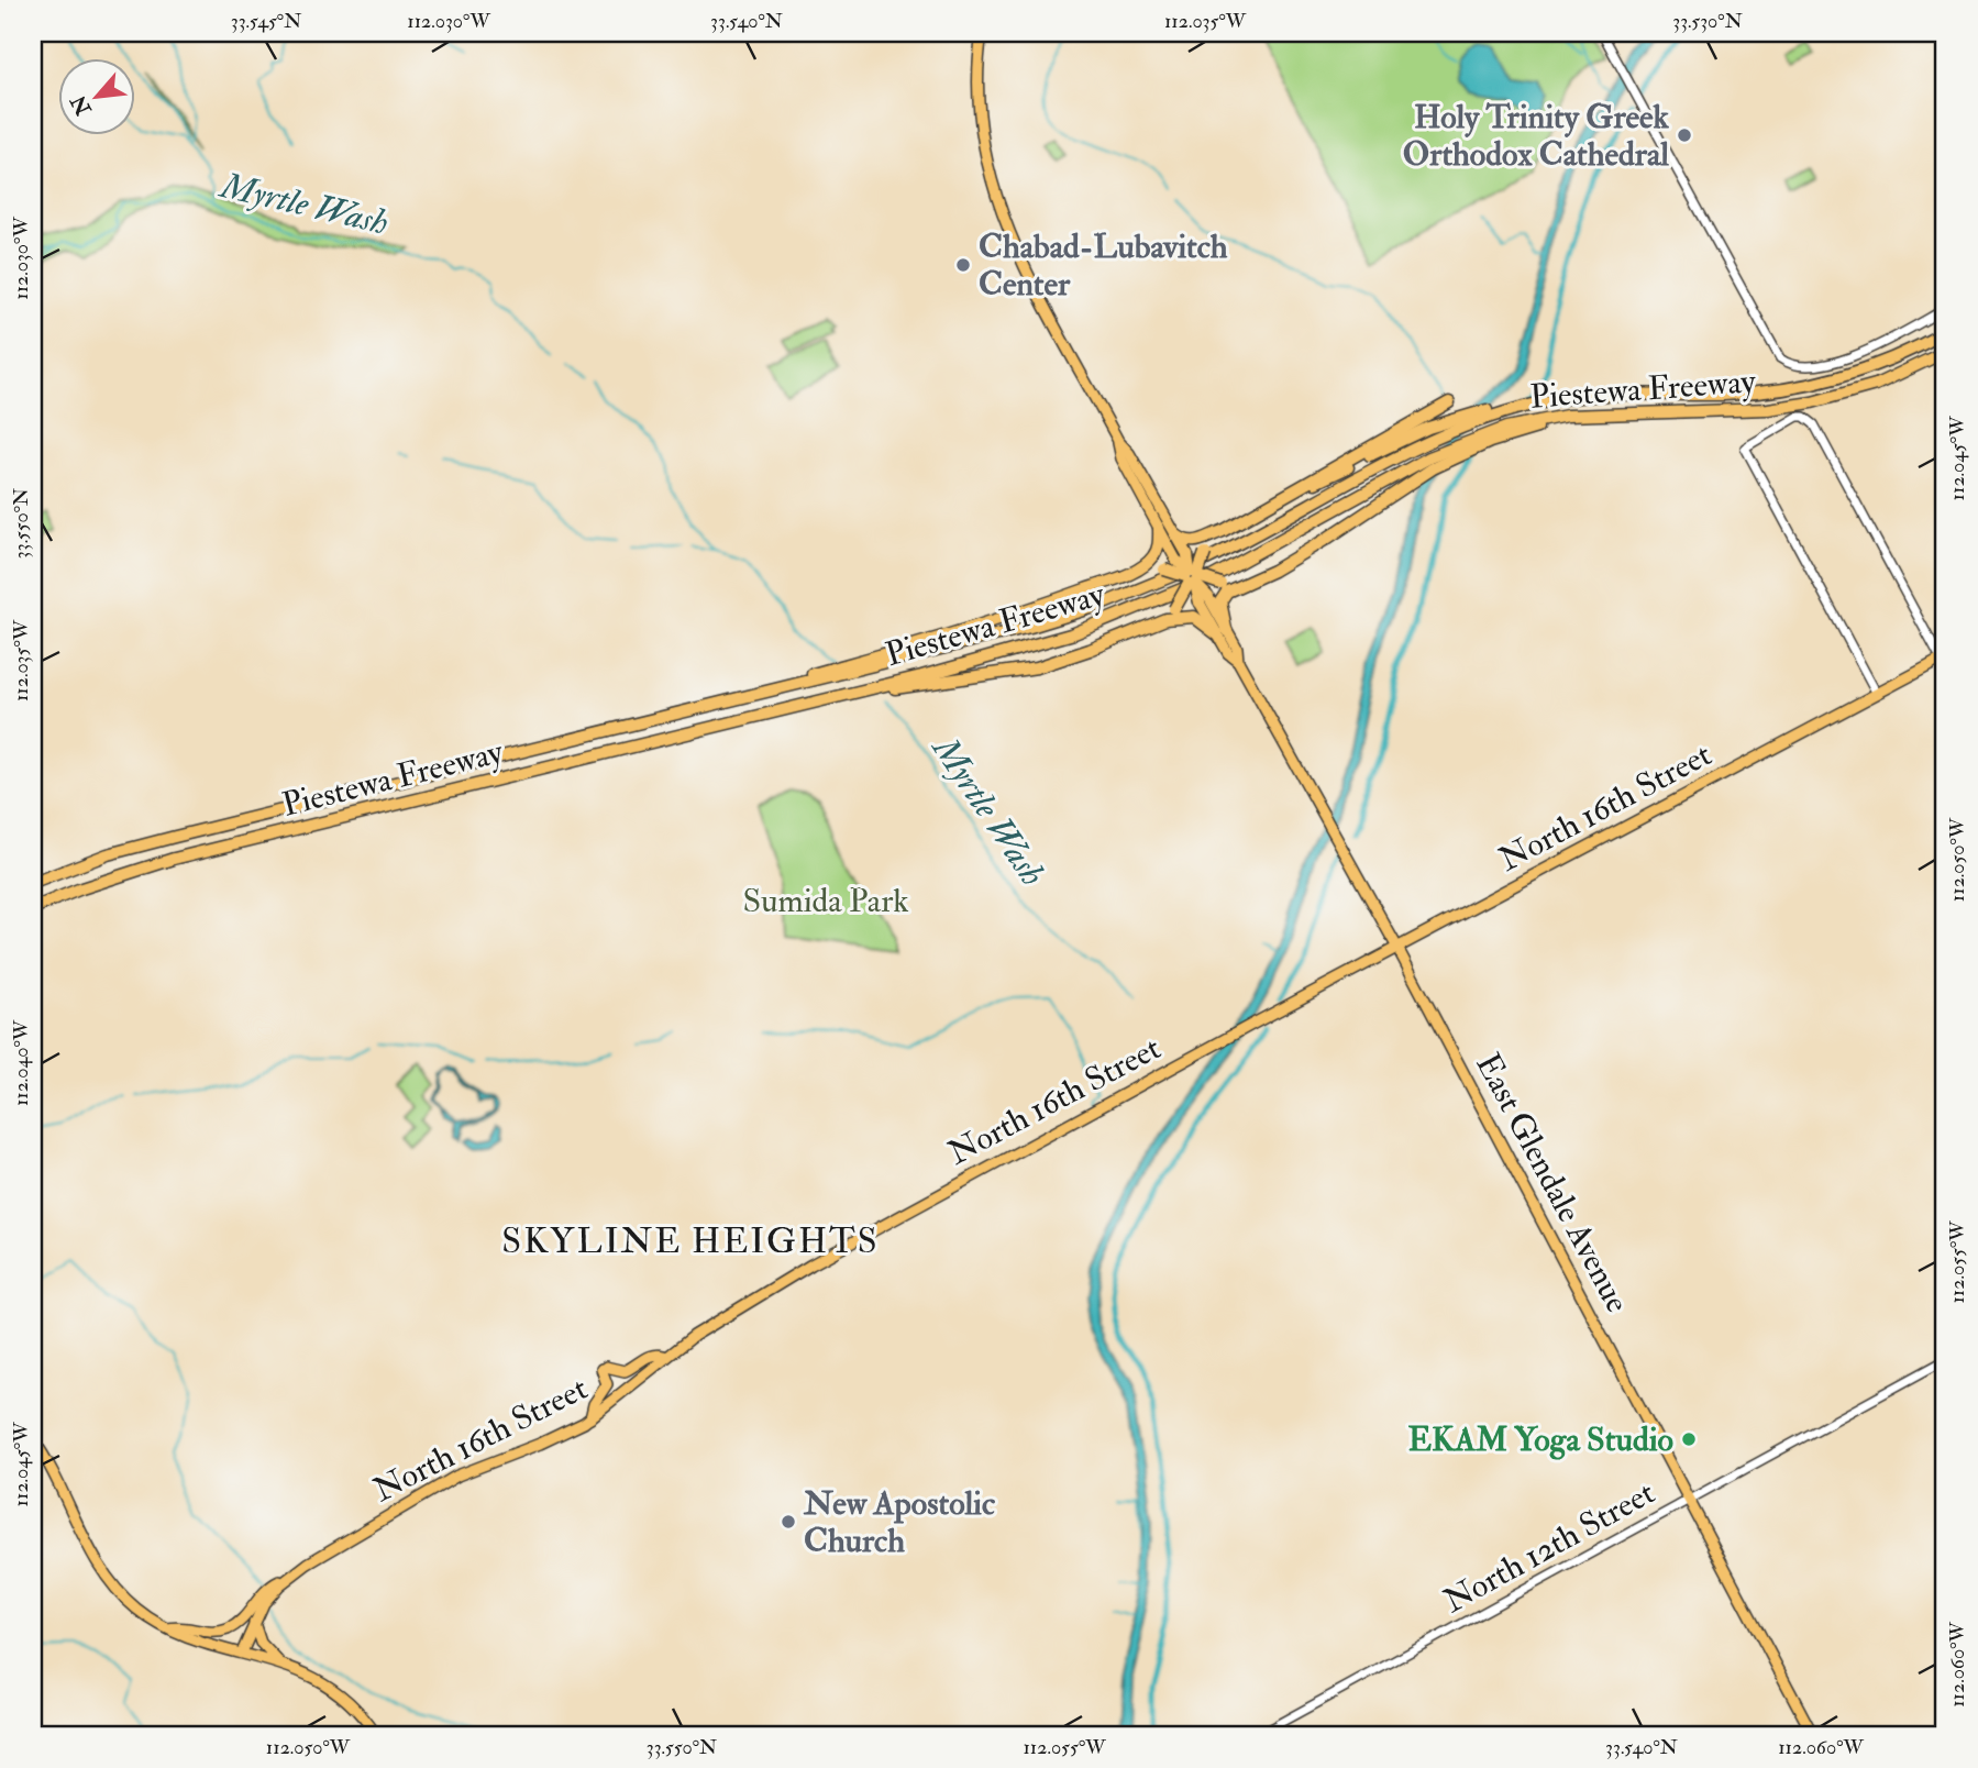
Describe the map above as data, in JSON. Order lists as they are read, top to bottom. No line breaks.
{"streets":{"highway":["Piestewa Freeway"],"main road":["North 16th Street","East Glendale Avenue"],"street":["North 12th Street"]},"crossings":[["North 16th Street","East Glendale Avenue"],["East Glendale Avenue","North 12th Street"]],"districts":["SKYLINE HEIGHTS"],"water":["Myrtle Wash"],"parks":["Sumida Park"],"places":["Holy Trinity Greek Orthodox Cathedral","Chabad-Lubavitch Center","EKAM Yoga Studio","New Apostolic Church"],"north":"bottom left","coordinates":["33.545°N","112.030°W","33.540°N","112.035°W","33.530°N","112.045°W","33.550°N","112.050°W","112.040°W","112.055°W","112.060°W"]}
